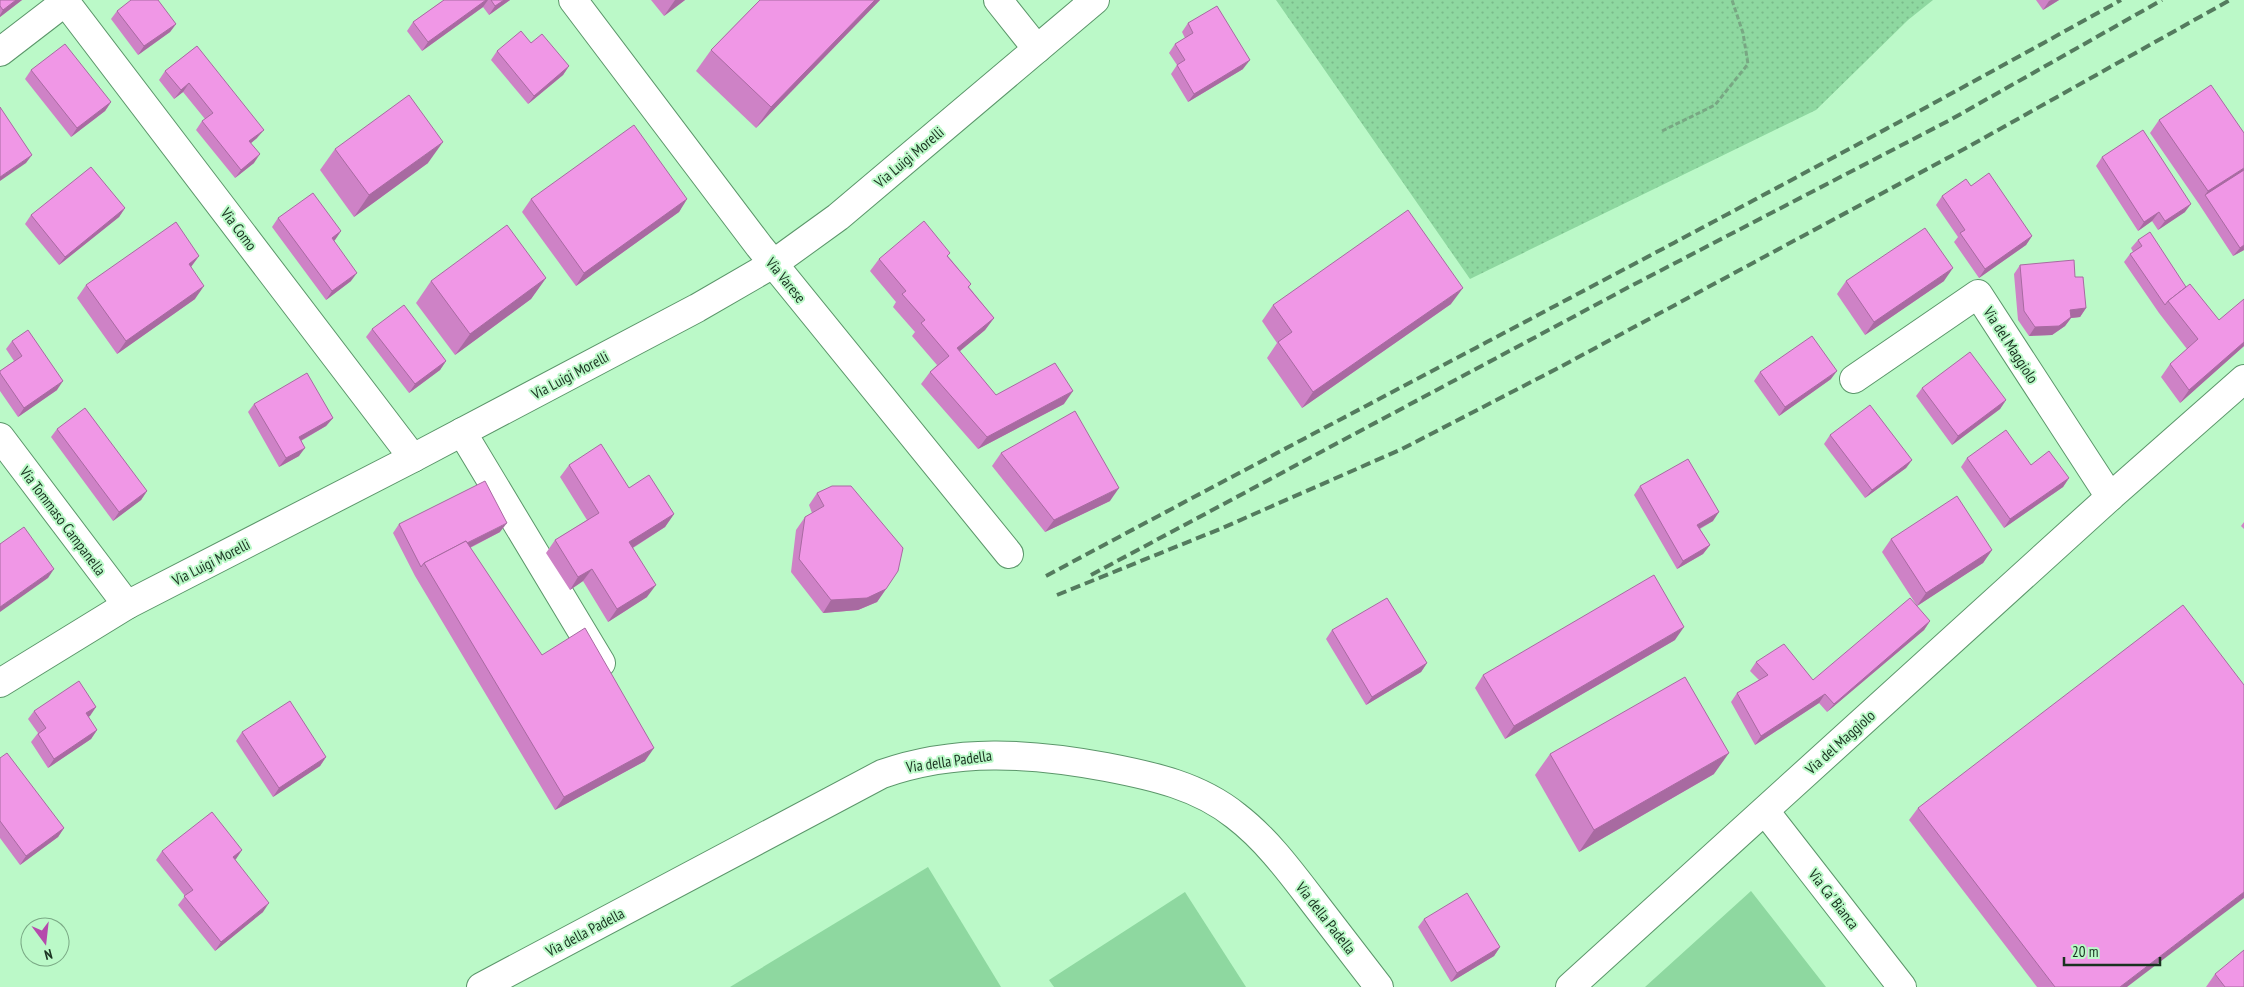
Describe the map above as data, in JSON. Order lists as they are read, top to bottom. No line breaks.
{"streets":{"street":["Via Luigi Morelli","Via Como","Via Varese","Via del Maggiolo","Via Tommaso Campanella","Via della Padella","Via Ca' Bianca"]},"crossings":[["Via Luigi Morelli","Via Como"],["Via Luigi Morelli","Via Varese"],["Via Luigi Morelli","Via Tommaso Campanella"],["Via del Maggiolo","Via Ca' Bianca"]],"scale_bar":"20 m","north":"bottom"}
